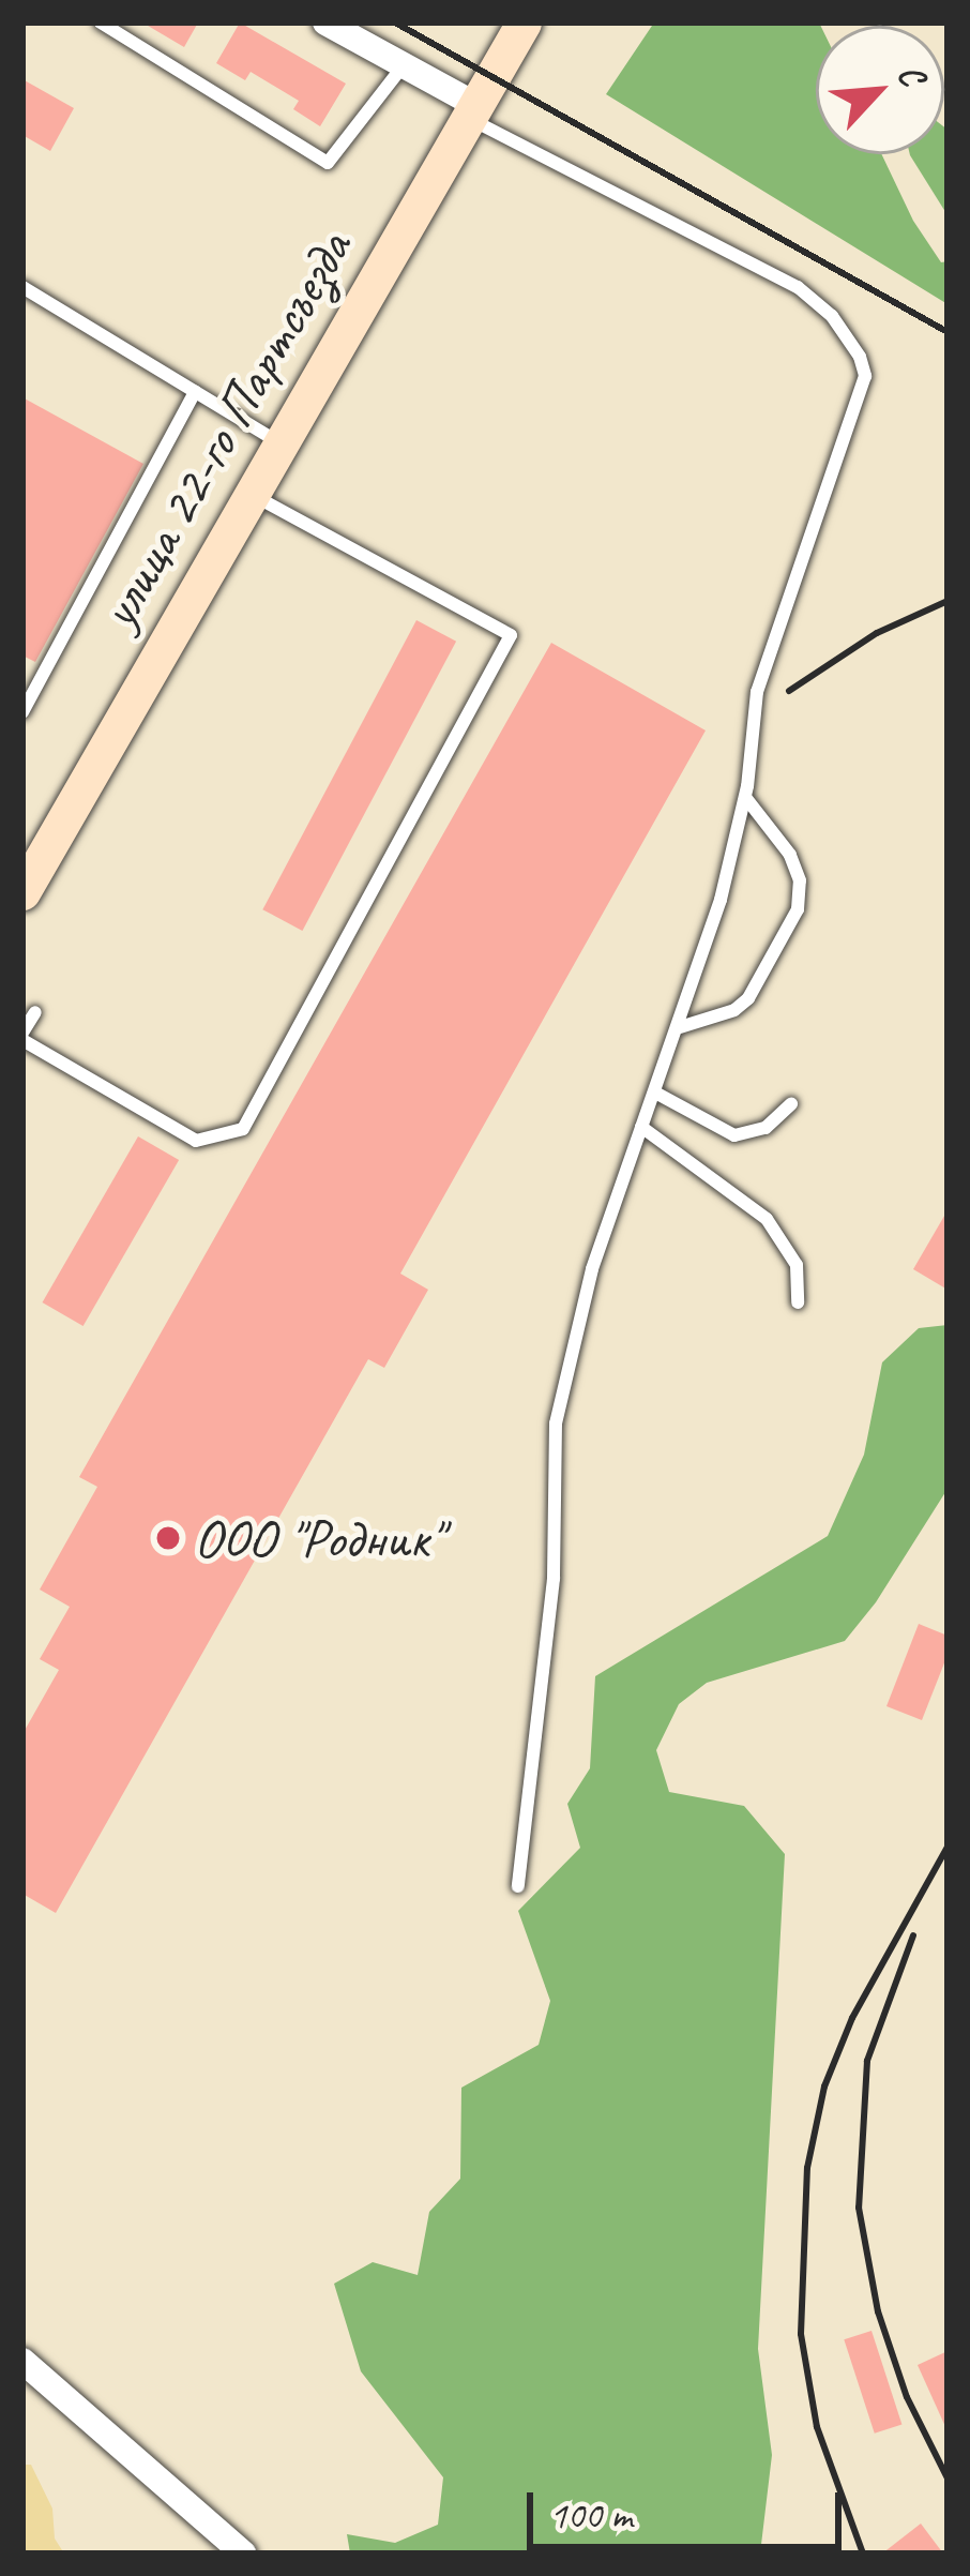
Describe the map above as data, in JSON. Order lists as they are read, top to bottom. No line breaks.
{"streets":{"street":["улица 22-го Партсъезда"]},"places":["ООО \"Родник\""],"scale_bar":"100 m","north":"top right"}
